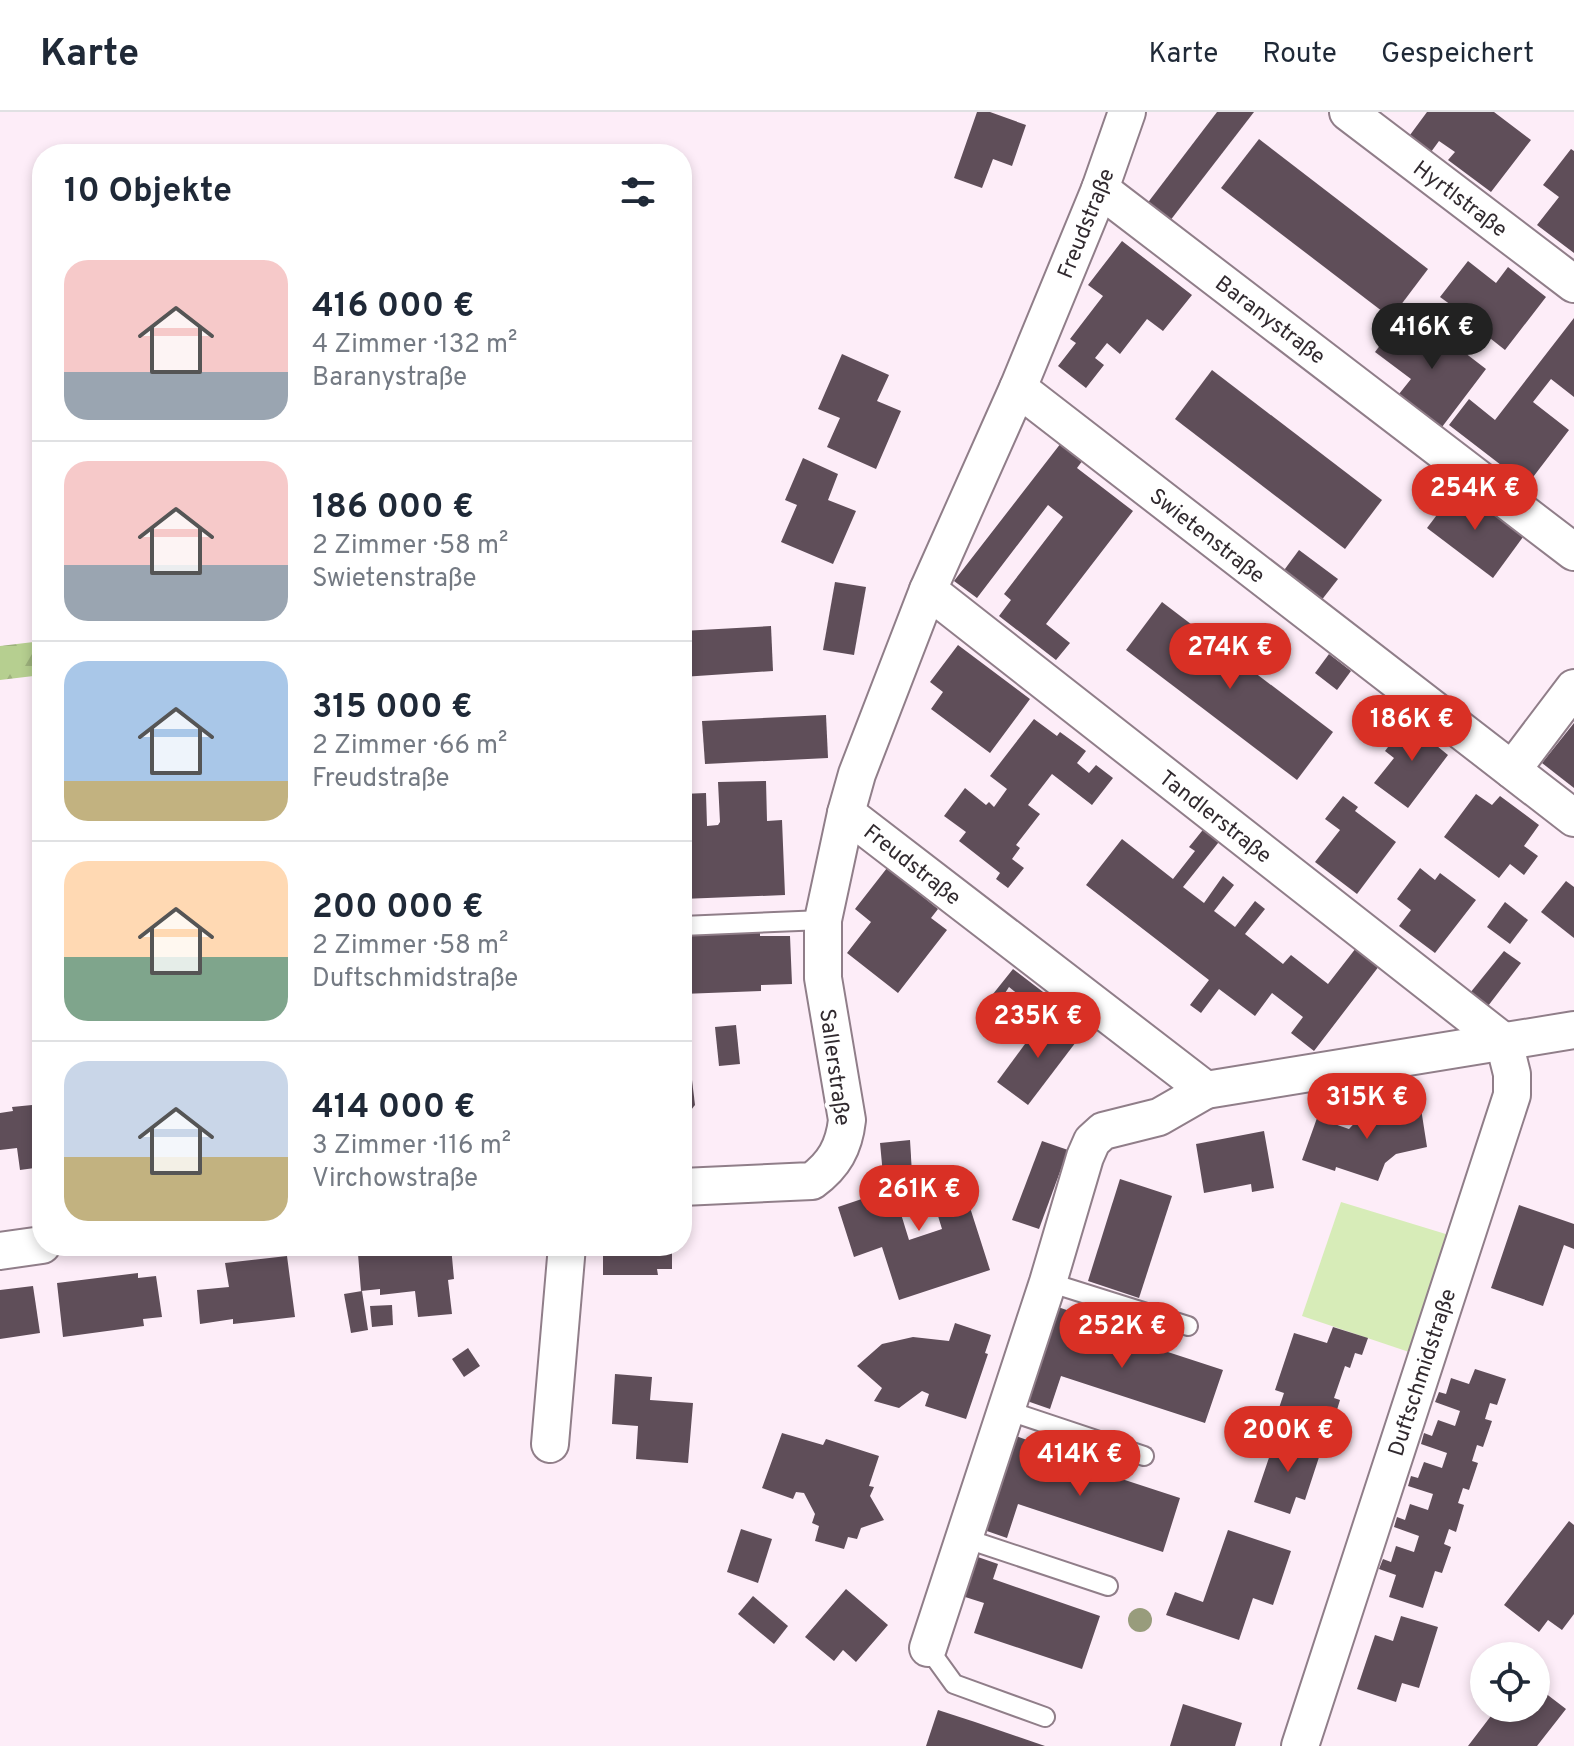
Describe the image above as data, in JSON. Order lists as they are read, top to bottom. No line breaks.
{"streets":{"street":["Hyrtlstraße","Freudstraße","Baranystraße","Swietenstraße","Tandlerstraße","Sallerstraße","Duftschmidstraße"]},"crossings":[["Freudstraße","Baranystraße"],["Freudstraße","Swietenstraße"],["Freudstraße","Tandlerstraße"],["Freudstraße","Sallerstraße"],["Tandlerstraße","Duftschmidstraße"]],"page":{"header":"Karte","nav":["Karte","Route","Gespeichert"],"heading":"10 Objekte","list":[{"name":"416 000 €","note":"4 Zimmer · 132 m² · Baranystraße"},{"name":"186 000 €","note":"2 Zimmer · 58 m² · Swietenstraße"},{"name":"315 000 €","note":"2 Zimmer · 66 m² · Freudstraße"},{"name":"200 000 €","note":"2 Zimmer · 58 m² · Duftschmidstraße"},{"name":"414 000 €","note":"3 Zimmer · 116 m² · Virchowstraße"}],"price":["416K €","254K €","274K €","186K €","235K €","315K €","261K €","252K €","200K €","414K €"]}}
